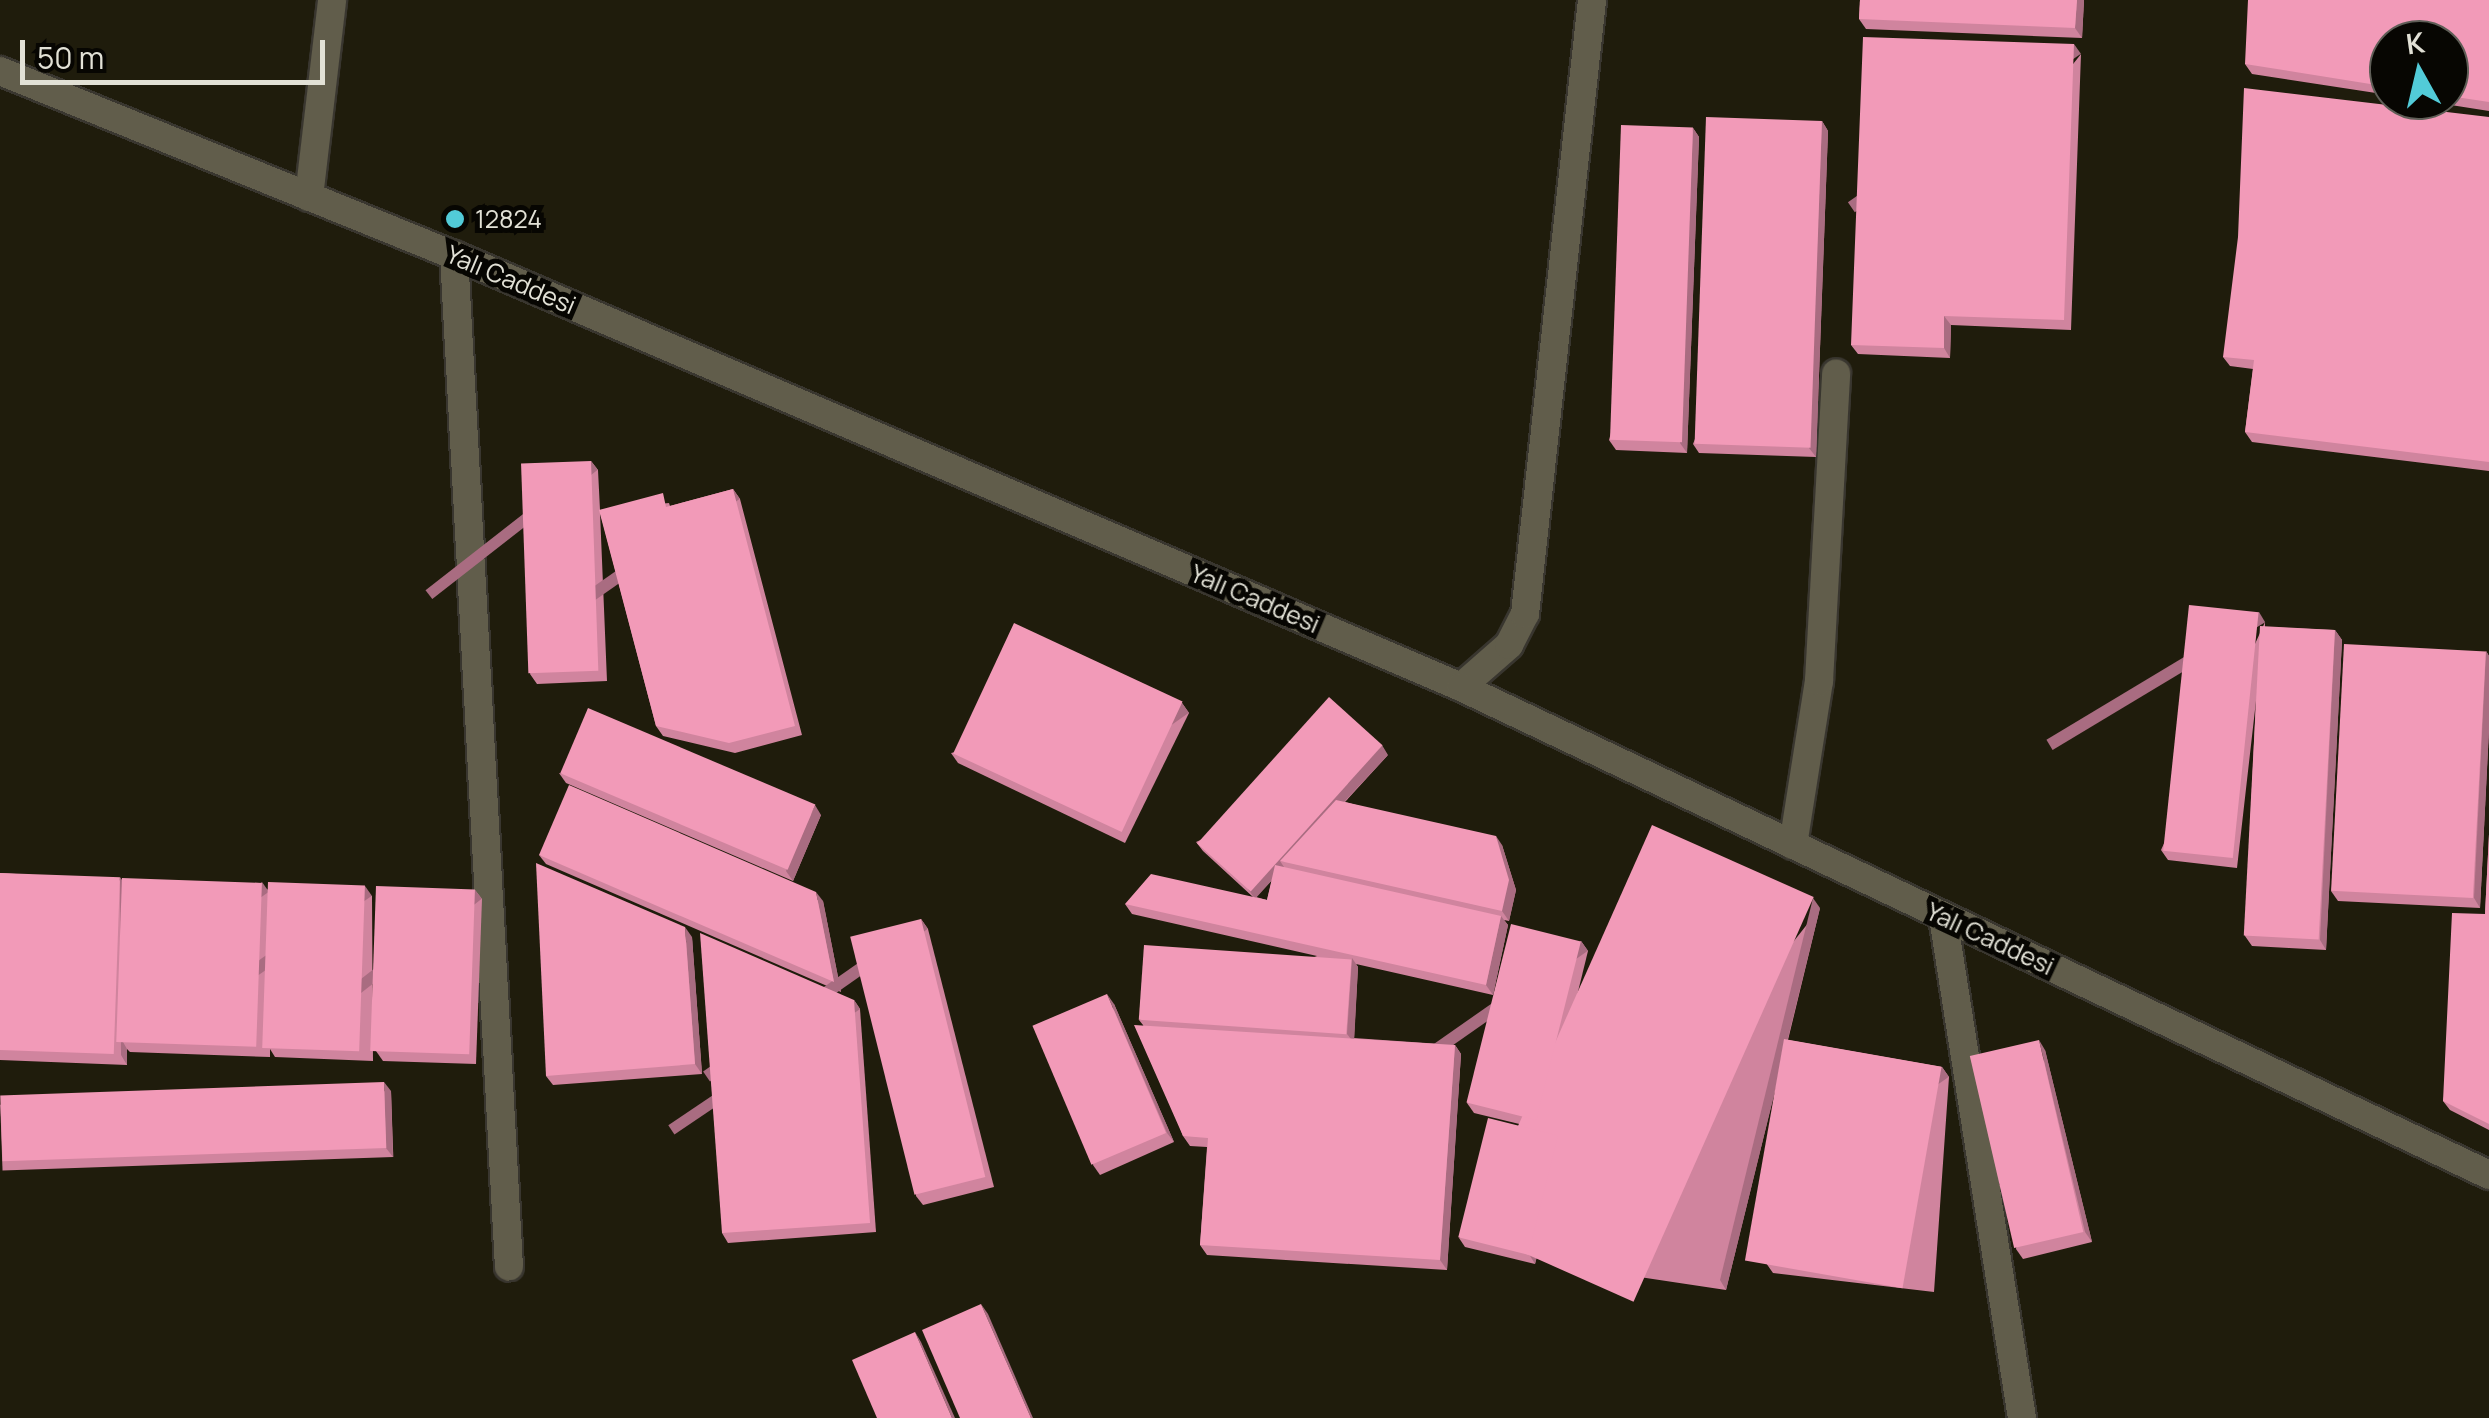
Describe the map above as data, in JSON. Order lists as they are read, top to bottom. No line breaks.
{"streets":{"street":["Yalı Caddesi"]},"places":["12824"],"scale_bar":"50 m","north":"top"}
